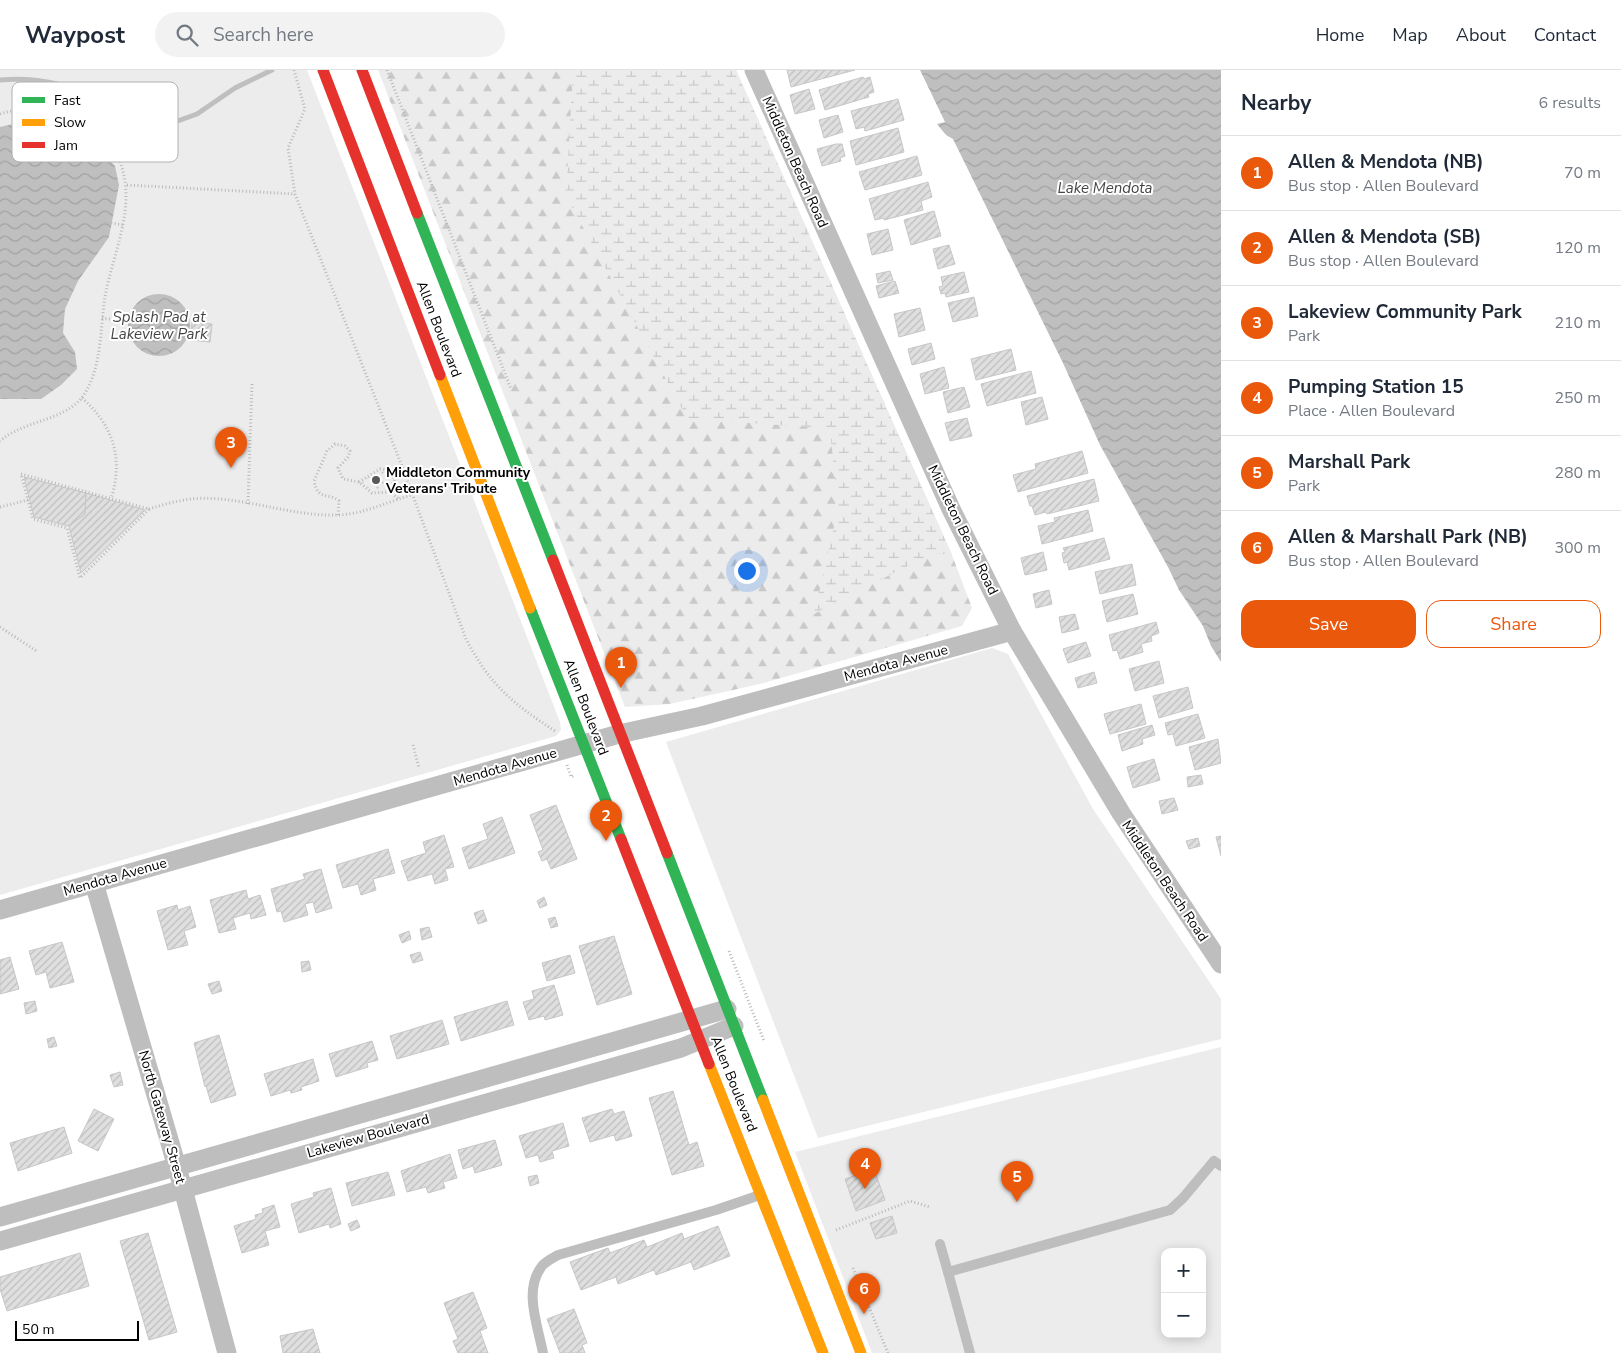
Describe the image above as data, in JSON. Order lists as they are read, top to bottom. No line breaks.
{"streets":{"main road":["Allen Boulevard"],"street":["Middleton Beach Road","Mendota Avenue","North Gateway Street","Lakeview Boulevard"]},"crossings":[["Middleton Beach Road","Mendota Avenue"],["Allen Boulevard","Mendota Avenue"],["Allen Boulevard","Lakeview Boulevard"],["Mendota Avenue","North Gateway Street"],["North Gateway Street","Lakeview Boulevard"]],"water":["Lake Mendota","Splash Pad at Lakeview Park"],"places":["Middleton Community Veterans' Tribute"],"legend":["Fast","Slow","Jam"],"scale_bar":"50 m","page":{"header":"Waypost","search":"Search here","nav":["Home","Map","About","Contact"],"heading":["Nearby","6 results"],"list":[{"mark":"1","name":"Allen & Mendota (NB)","note":"Bus stop · Allen Boulevard","value":"70 m"},{"mark":"2","name":"Allen & Mendota (SB)","note":"Bus stop · Allen Boulevard","value":"120 m"},{"mark":"3","name":"Lakeview Community Park","note":"Park","value":"210 m"},{"mark":"4","name":"Pumping Station 15","note":"Place · Allen Boulevard","value":"250 m"},{"mark":"5","name":"Marshall Park","note":"Park","value":"280 m"},{"mark":"6","name":"Allen & Marshall Park (NB)","note":"Bus stop · Allen Boulevard","value":"300 m"}],"pins":["3","1","2","4","5","6"],"buttons":["Save","Share"],"map_buttons":["+","−"],"scale":"50 m"}}
